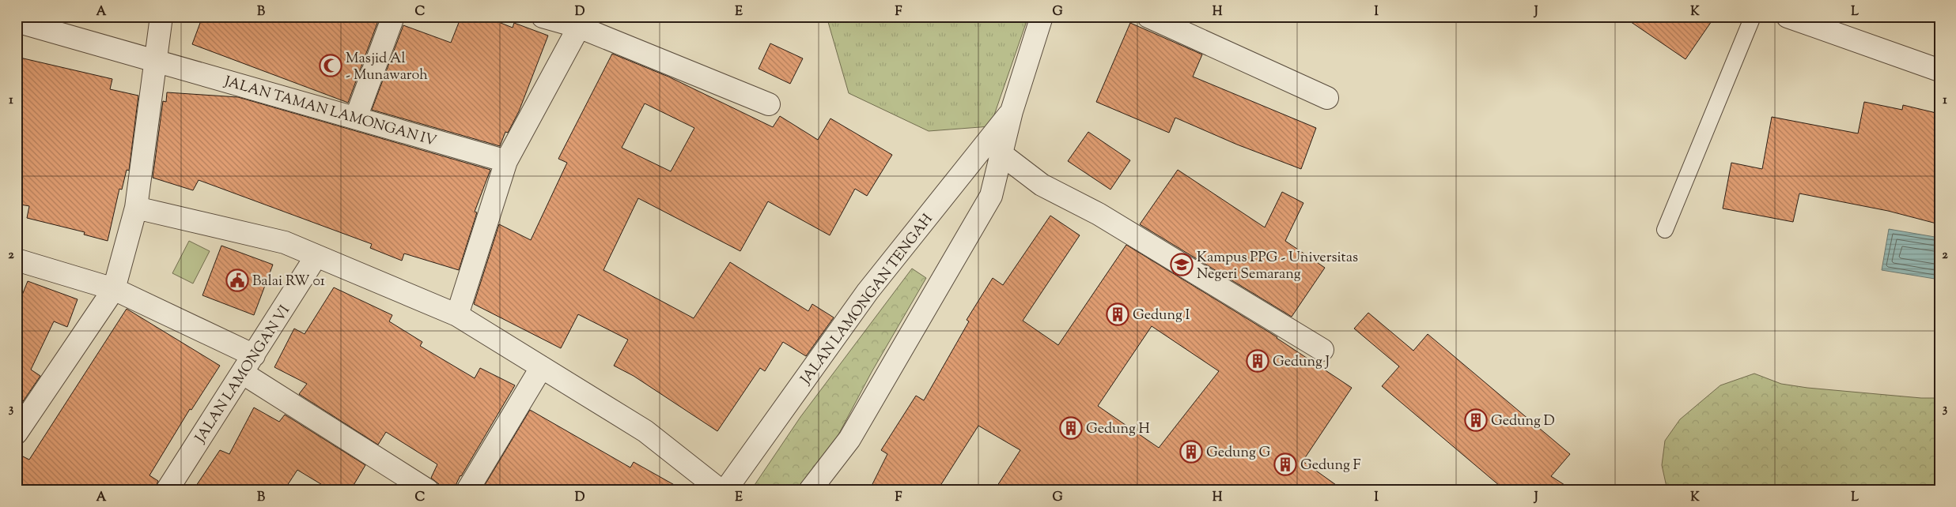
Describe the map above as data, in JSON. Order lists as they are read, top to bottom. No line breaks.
{"streets":{"street":["JALAN TAMAN LAMONGAN IV","JALAN LAMONGAN TENGAH","JALAN LAMONGAN VI"]},"places":{"mosque":["Masjid Al - Munawaroh"],"school or university":["Kampus PPG - Universitas Negeri Semarang"],"public building":["Balai RW 01"],"building":["Gedung I","Gedung J","Gedung D","Gedung H","Gedung G","Gedung F"]},"grid":{"columns":["A","B","C","D","E","F","G","H","I","J","K","L"],"rows":["1","2","3"]}}
